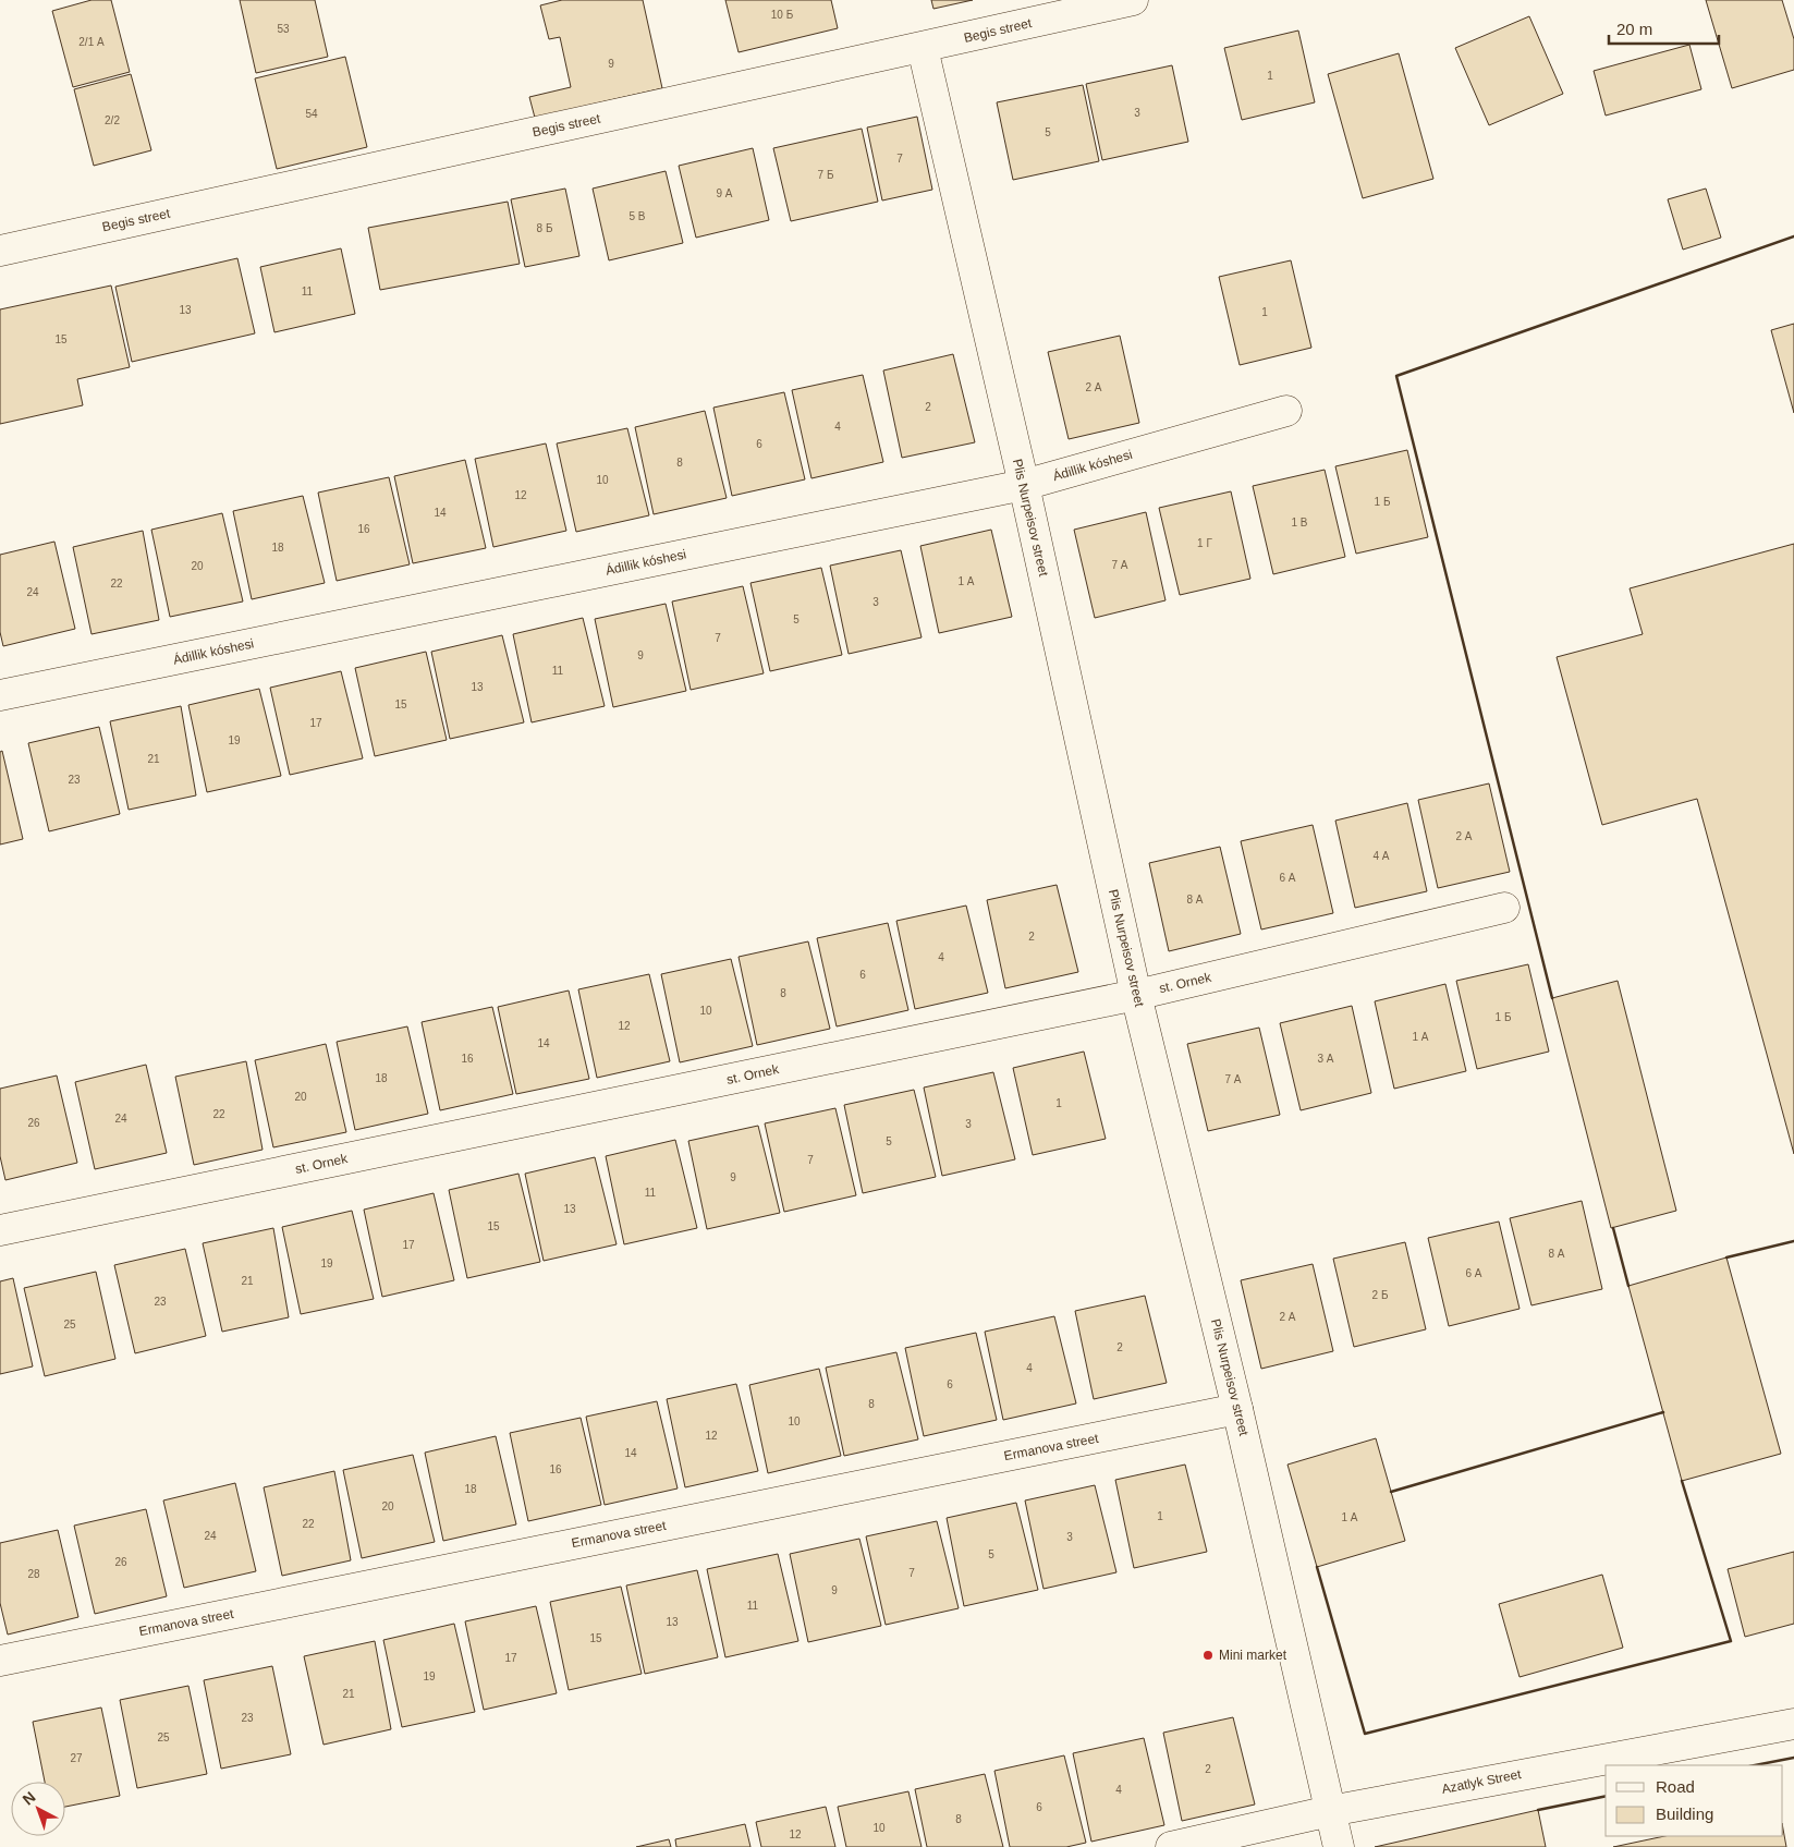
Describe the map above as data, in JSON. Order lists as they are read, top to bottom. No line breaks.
{"streets":{"street":["Begis street","Ádillik kóshesi","Plis Nurpeisov street","st. Ornek","Ermanova street","Azatlyk Street"]},"crossings":[["Begis street","Plis Nurpeisov street"],["Ádillik kóshesi","Plis Nurpeisov street"],["Plis Nurpeisov street","st. Ornek"],["Plis Nurpeisov street","Ermanova street"],["Plis Nurpeisov street","Azatlyk Street"]],"places":["Mini market"],"house_numbers":["10 Б","53","2/1 А","9","1","3","54","2/2","5","7","7 Б","9 А","5 В","8 Б","11","13","1","15","2 А","2","4","6","8","10","12","1 Б","14","1 В","16","1 Г","18","7 А","20","1 А","22","24","3","5","7","9","11","13","15","17","19","21","23","2 А","4 А","6 А","8 А","2","4","6","8","10","1 Б","12","1 А","14","16","3 А","18","7 А","20","1","22","24","26","3","5","7","9","11","13","15","17","8 А","19","6 А","21","2 Б","23","2 А","25","2","4","6","8","10","12","14","16","18","20","1","1 А","22","24","3","5","26","7","28","9","11","13","15","17","19","21","23","25","27","2","4","6","8","10","12"],"legend":["Road","Building"],"scale_bar":"20 m","north":"top left"}
